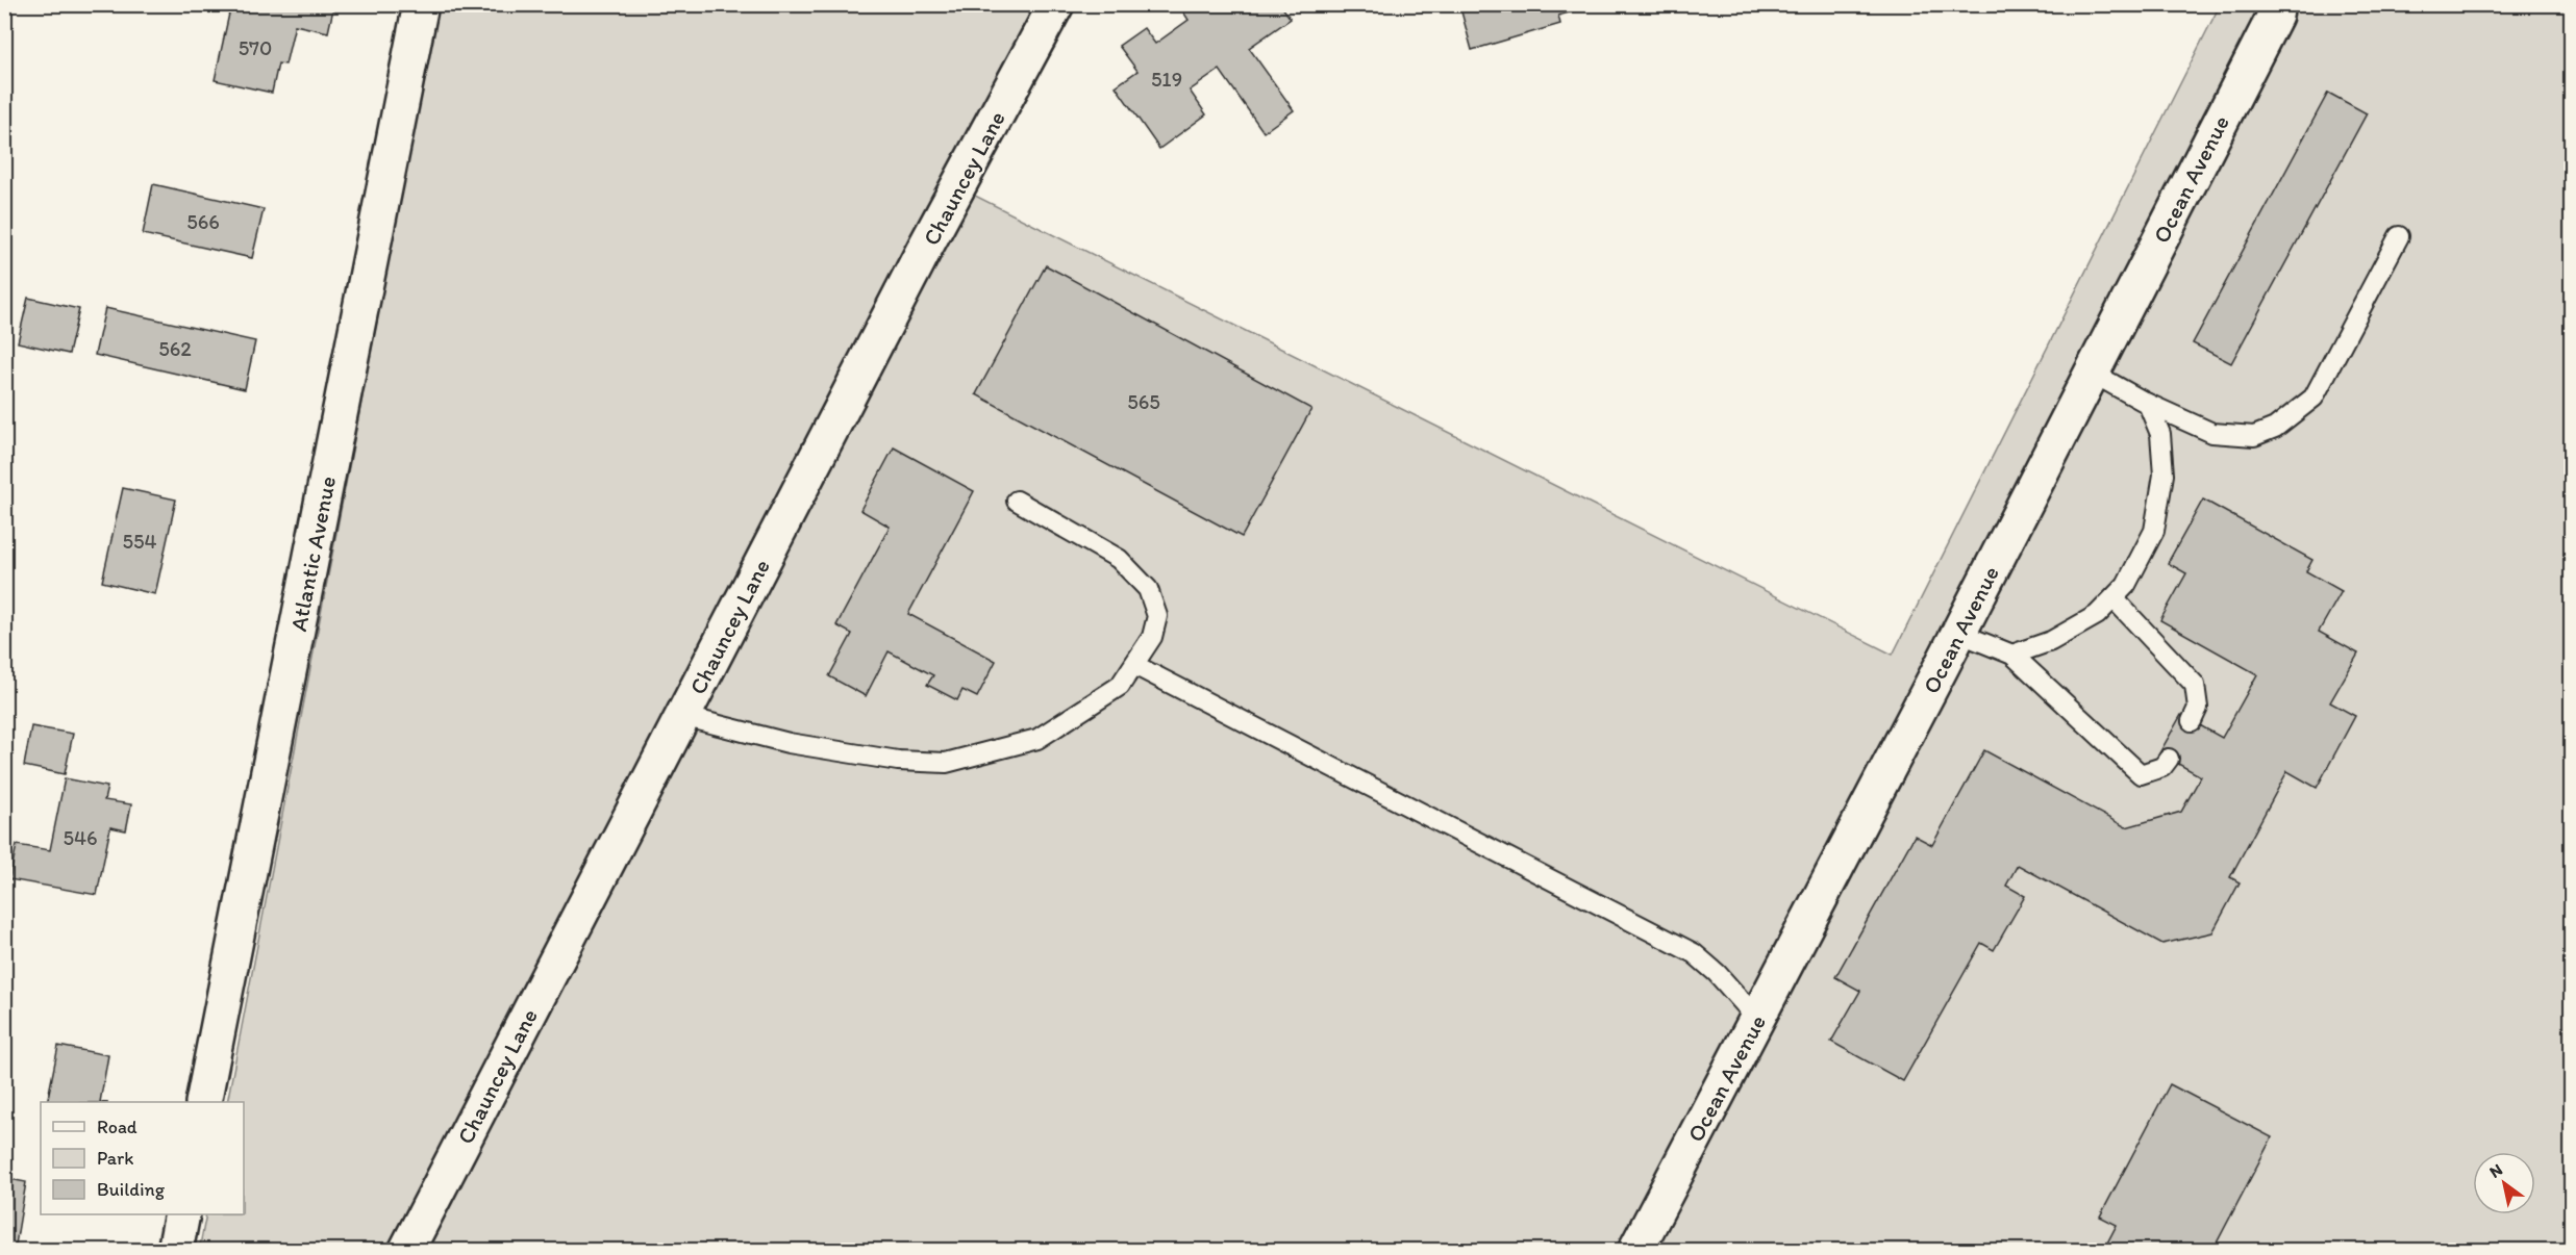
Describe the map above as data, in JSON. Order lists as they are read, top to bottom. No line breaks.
{"streets":{"street":["Chauncey Lane","Ocean Avenue","Atlantic Avenue"]},"house_numbers":["570","519","566","562","565","554","546"],"legend":["Road","Park","Building"],"north":"top left"}
